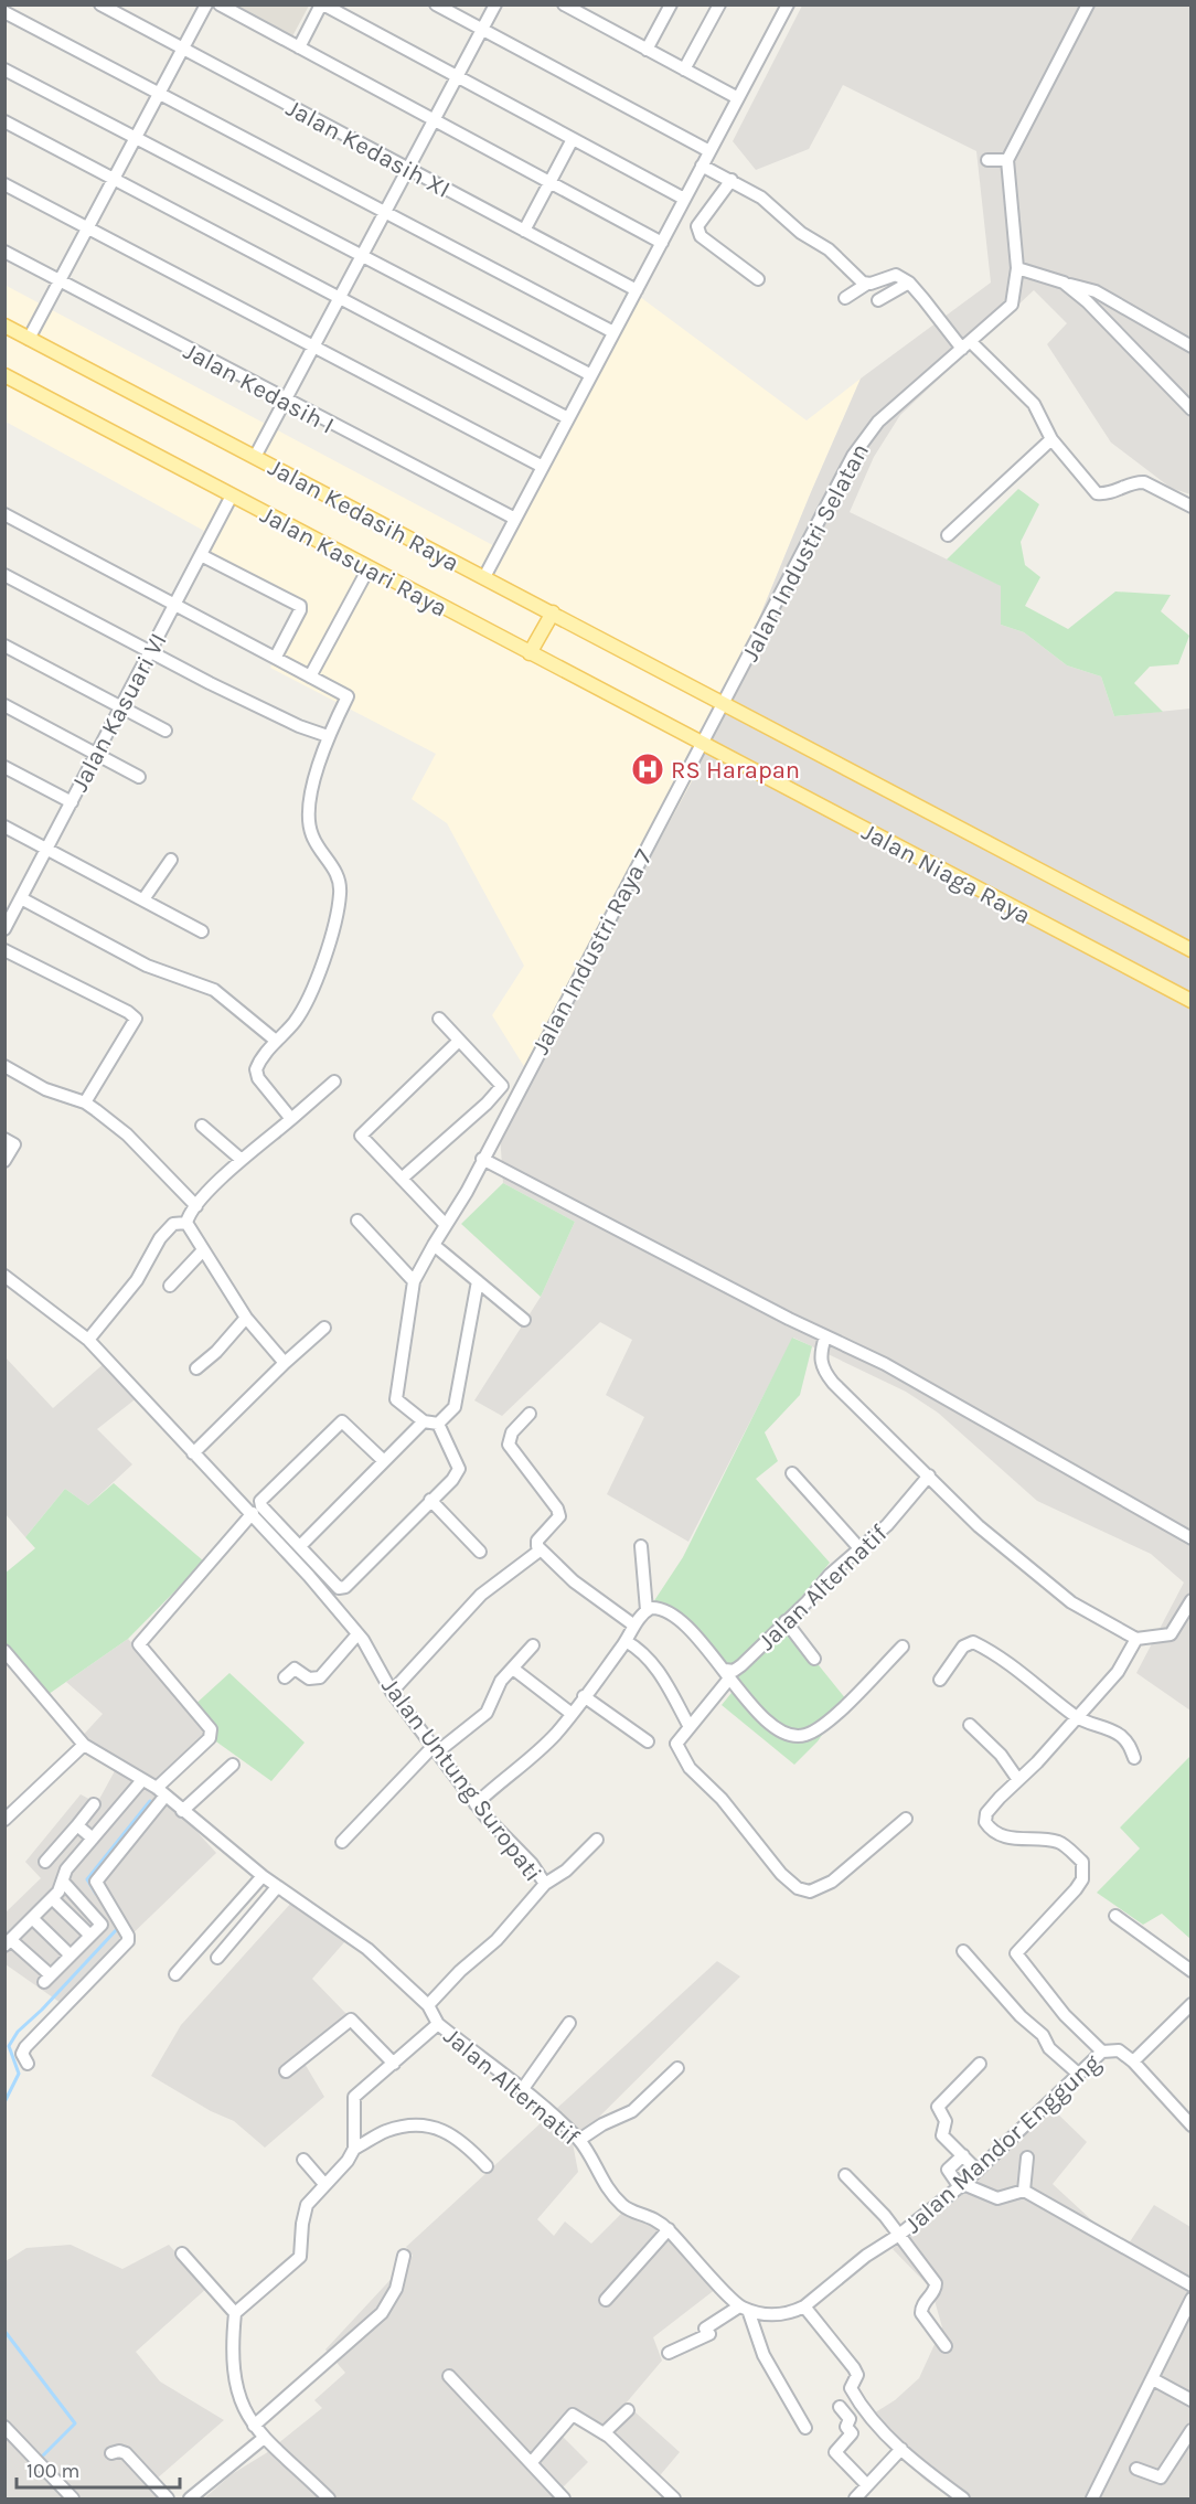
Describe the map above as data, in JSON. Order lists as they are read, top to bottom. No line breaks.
{"streets":{"main road":["Jalan Kedasih Raya","Jalan Kasuari Raya","Jalan Niaga Raya"],"street":["Jalan Kedasih XI","Jalan Kedasih I","Jalan Industri Selatan","Jalan Kasuari VI","Jalan Industri Raya 7","Jalan Alternatif","Jalan Untung Suropati","Jalan Mandor Enggung"]},"crossings":[["Jalan Kedasih Raya","Jalan Industri Selatan"],["Jalan Kedasih Raya","Jalan Niaga Raya"],["Jalan Industri Selatan","Jalan Kasuari Raya"],["Jalan Industri Selatan","Jalan Niaga Raya"],["Jalan Industri Selatan","Jalan Industri Raya 7"],["Jalan Kasuari Raya","Jalan Kasuari VI"],["Jalan Kasuari Raya","Jalan Niaga Raya"],["Jalan Kasuari Raya","Jalan Industri Raya 7"],["Jalan Niaga Raya","Jalan Industri Raya 7"]],"places":{"hospital":["RS Harapan"]},"scale_bar":"100 m"}
